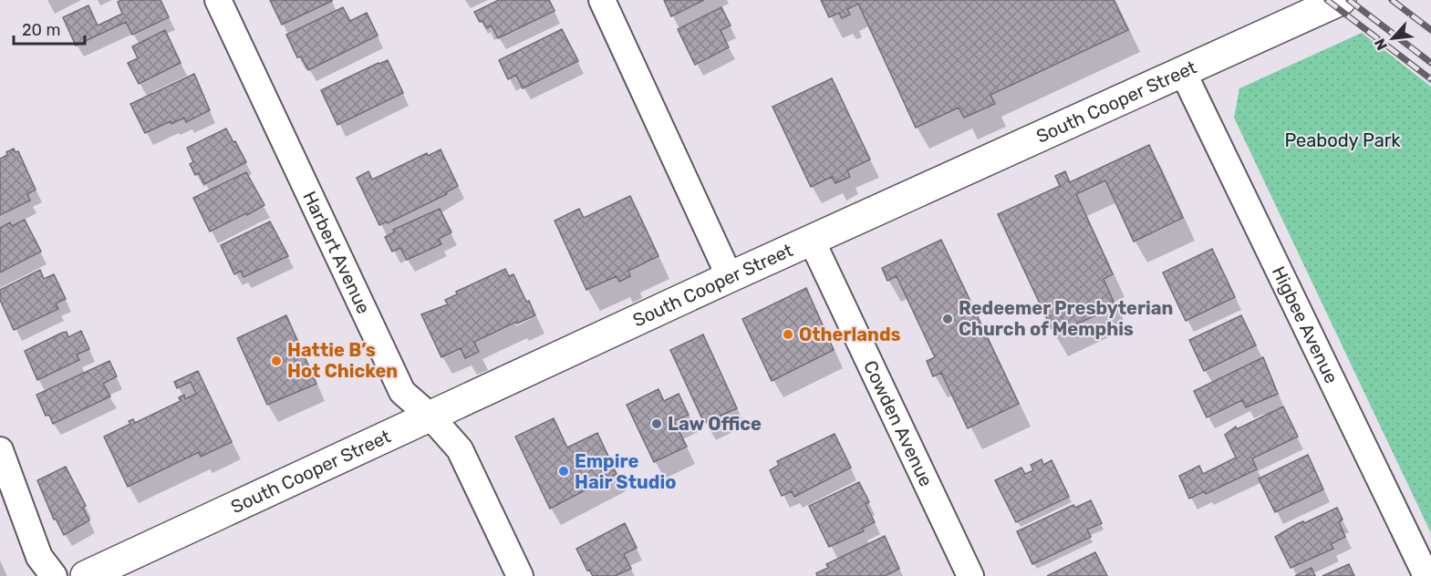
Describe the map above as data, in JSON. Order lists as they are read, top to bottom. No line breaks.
{"streets":{"main road":["South Cooper Street"],"street":["Harbert Avenue","Higbee Avenue","Cowden Avenue"]},"crossings":[["South Cooper Street","Harbert Avenue"],["South Cooper Street","Higbee Avenue"],["South Cooper Street","Cowden Avenue"]],"parks":["Peabody Park"],"places":["Redeemer Presbyterian Church of Memphis","Otherlands","Hattie B’s Hot Chicken","Law Office","Empire Hair Studio"],"scale_bar":"20 m","north":"bottom left"}
